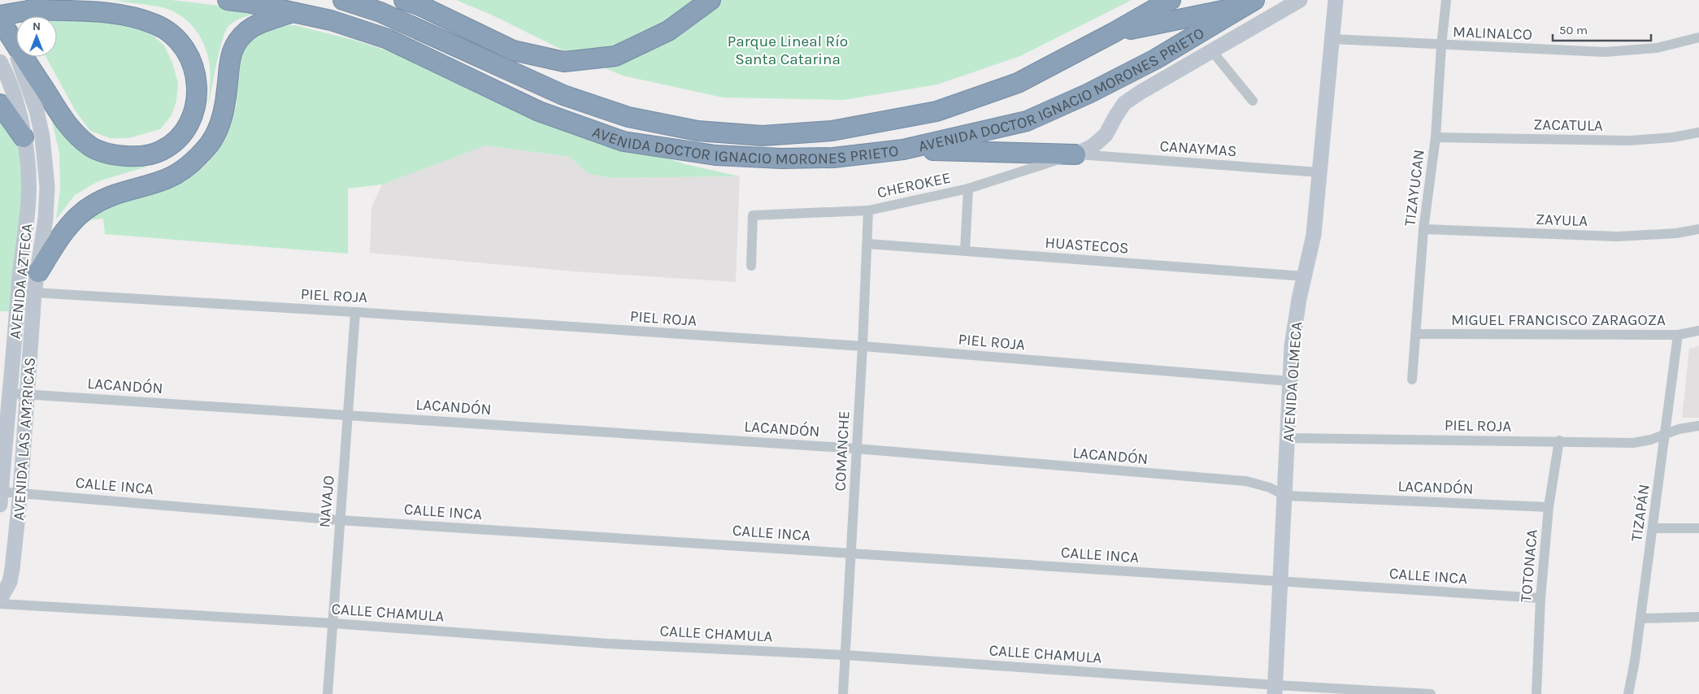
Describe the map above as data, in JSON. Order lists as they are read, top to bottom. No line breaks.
{"streets":{"highway":["AVENIDA DOCTOR IGNACIO MORONES PRIETO"],"main road":["AVENIDA AZTECA","AVENIDA OLMECA","AVENIDA LAS AM?RICAS"],"street":["MALINALCO","ZACATULA","CANAYMAS","CHEROKEE","TIZAYUCAN","ZAYULA","HUASTECOS","PIEL ROJA","MIGUEL FRANCISCO ZARAGOZA","LACANDÓN","COMANCHE","CALLE INCA","NAVAJO","TIZAPÁN","TOTONACA","CALLE CHAMULA"]},"crossings":[["MALINALCO","TIZAYUCAN"],["MALINALCO","AVENIDA OLMECA"],["AVENIDA DOCTOR IGNACIO MORONES PRIETO","CANAYMAS"],["AVENIDA DOCTOR IGNACIO MORONES PRIETO","CHEROKEE"],["ZACATULA","TIZAYUCAN"],["CANAYMAS","CHEROKEE"],["CANAYMAS","AVENIDA OLMECA"],["CHEROKEE","COMANCHE"],["TIZAYUCAN","ZAYULA"],["TIZAYUCAN","MIGUEL FRANCISCO ZARAGOZA"],["HUASTECOS","AVENIDA OLMECA"],["HUASTECOS","COMANCHE"],["AVENIDA AZTECA","LACANDÓN"],["AVENIDA AZTECA","AVENIDA LAS AM?RICAS"],["AVENIDA AZTECA","CALLE INCA"],["PIEL ROJA","AVENIDA OLMECA"],["PIEL ROJA","AVENIDA LAS AM?RICAS"],["PIEL ROJA","COMANCHE"],["PIEL ROJA","NAVAJO"],["PIEL ROJA","TIZAPÁN"],["PIEL ROJA","TOTONACA"],["MIGUEL FRANCISCO ZARAGOZA","TIZAPÁN"],["AVENIDA OLMECA","LACANDÓN"],["AVENIDA OLMECA","CALLE INCA"],["AVENIDA OLMECA","CALLE CHAMULA"],["LACANDÓN","AVENIDA LAS AM?RICAS"],["LACANDÓN","COMANCHE"],["LACANDÓN","NAVAJO"],["LACANDÓN","TOTONACA"],["AVENIDA LAS AM?RICAS","CALLE INCA"],["COMANCHE","CALLE INCA"],["COMANCHE","CALLE CHAMULA"],["CALLE INCA","NAVAJO"],["CALLE INCA","TOTONACA"],["NAVAJO","CALLE CHAMULA"]],"parks":["Parque Lineal Río Santa Catarina"],"scale_bar":"50 m","north":"top"}
